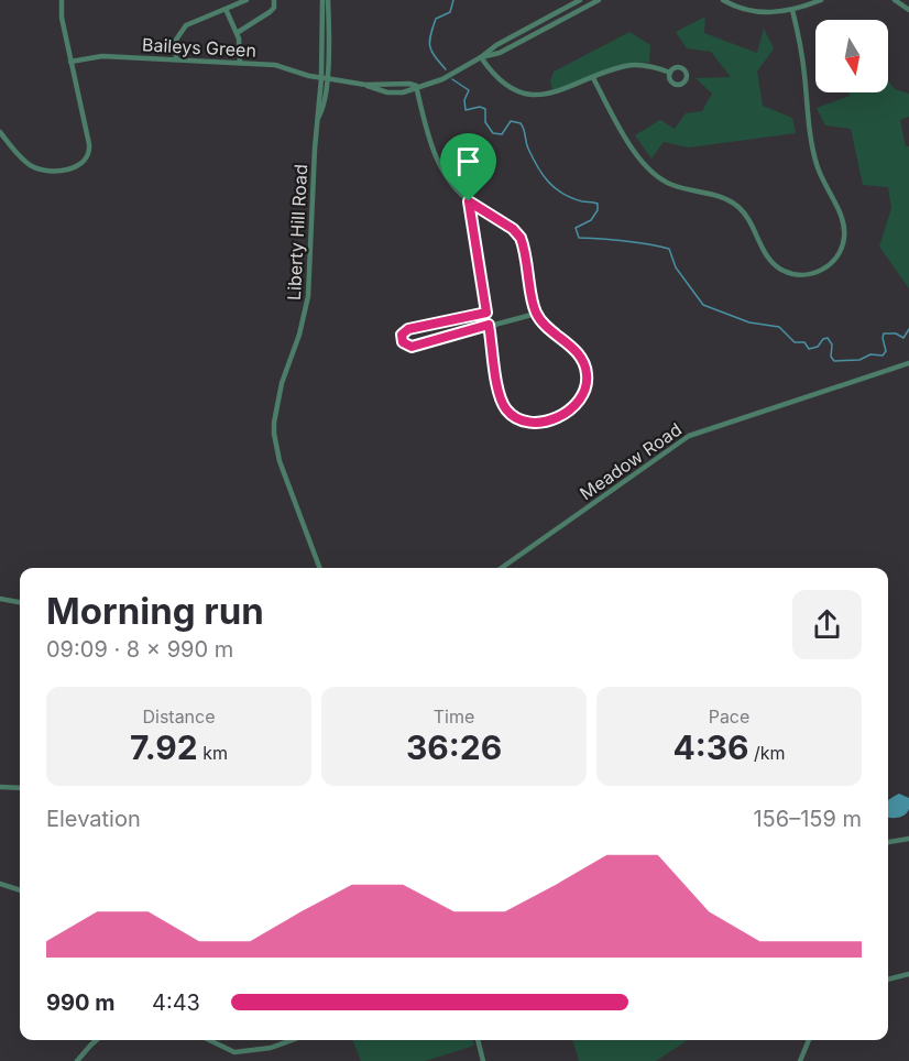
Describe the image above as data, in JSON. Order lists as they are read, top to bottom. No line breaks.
{"streets":{"street":["Baileys Green","Liberty Hill Road","Meadow Road"]},"crossings":[["Baileys Green","Liberty Hill Road"]],"north":"bottom","page":{"heading":["Morning run","09:09 · 8 × 990 m"],"stats":[["Distance","7.92 km"],["Time","36:26"],["Pace","4:36 /km"]],"chart":["Elevation","156–159 m"],"list":[{"name":"990 m","note":"4:43"}]}}
